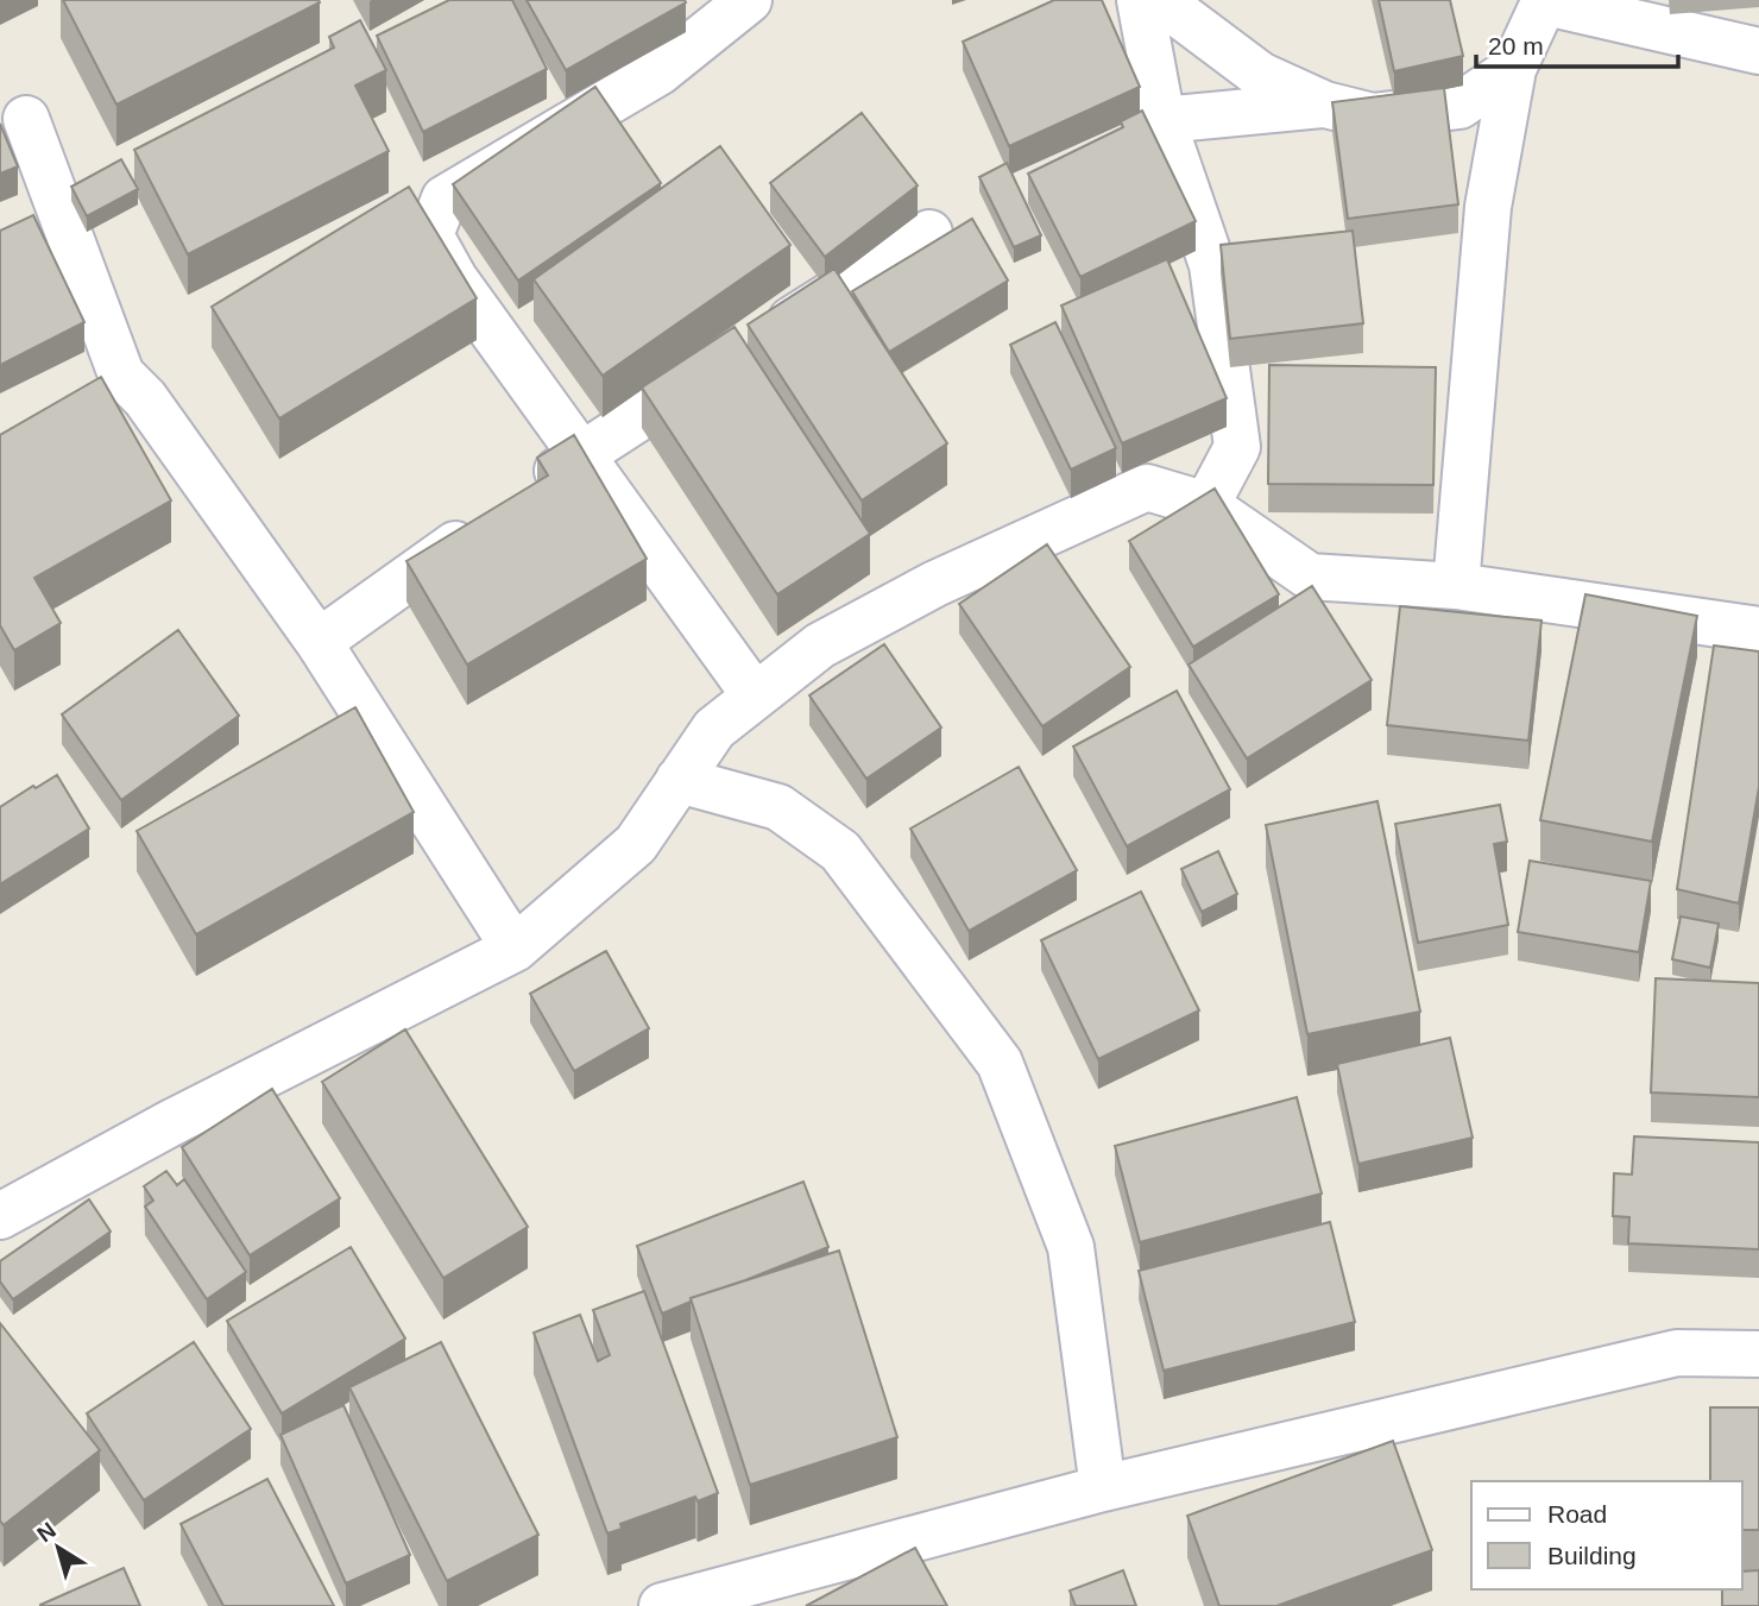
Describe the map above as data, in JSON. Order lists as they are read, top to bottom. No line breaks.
{"legend":["Road","Building"],"scale_bar":"20 m","north":"top left"}
